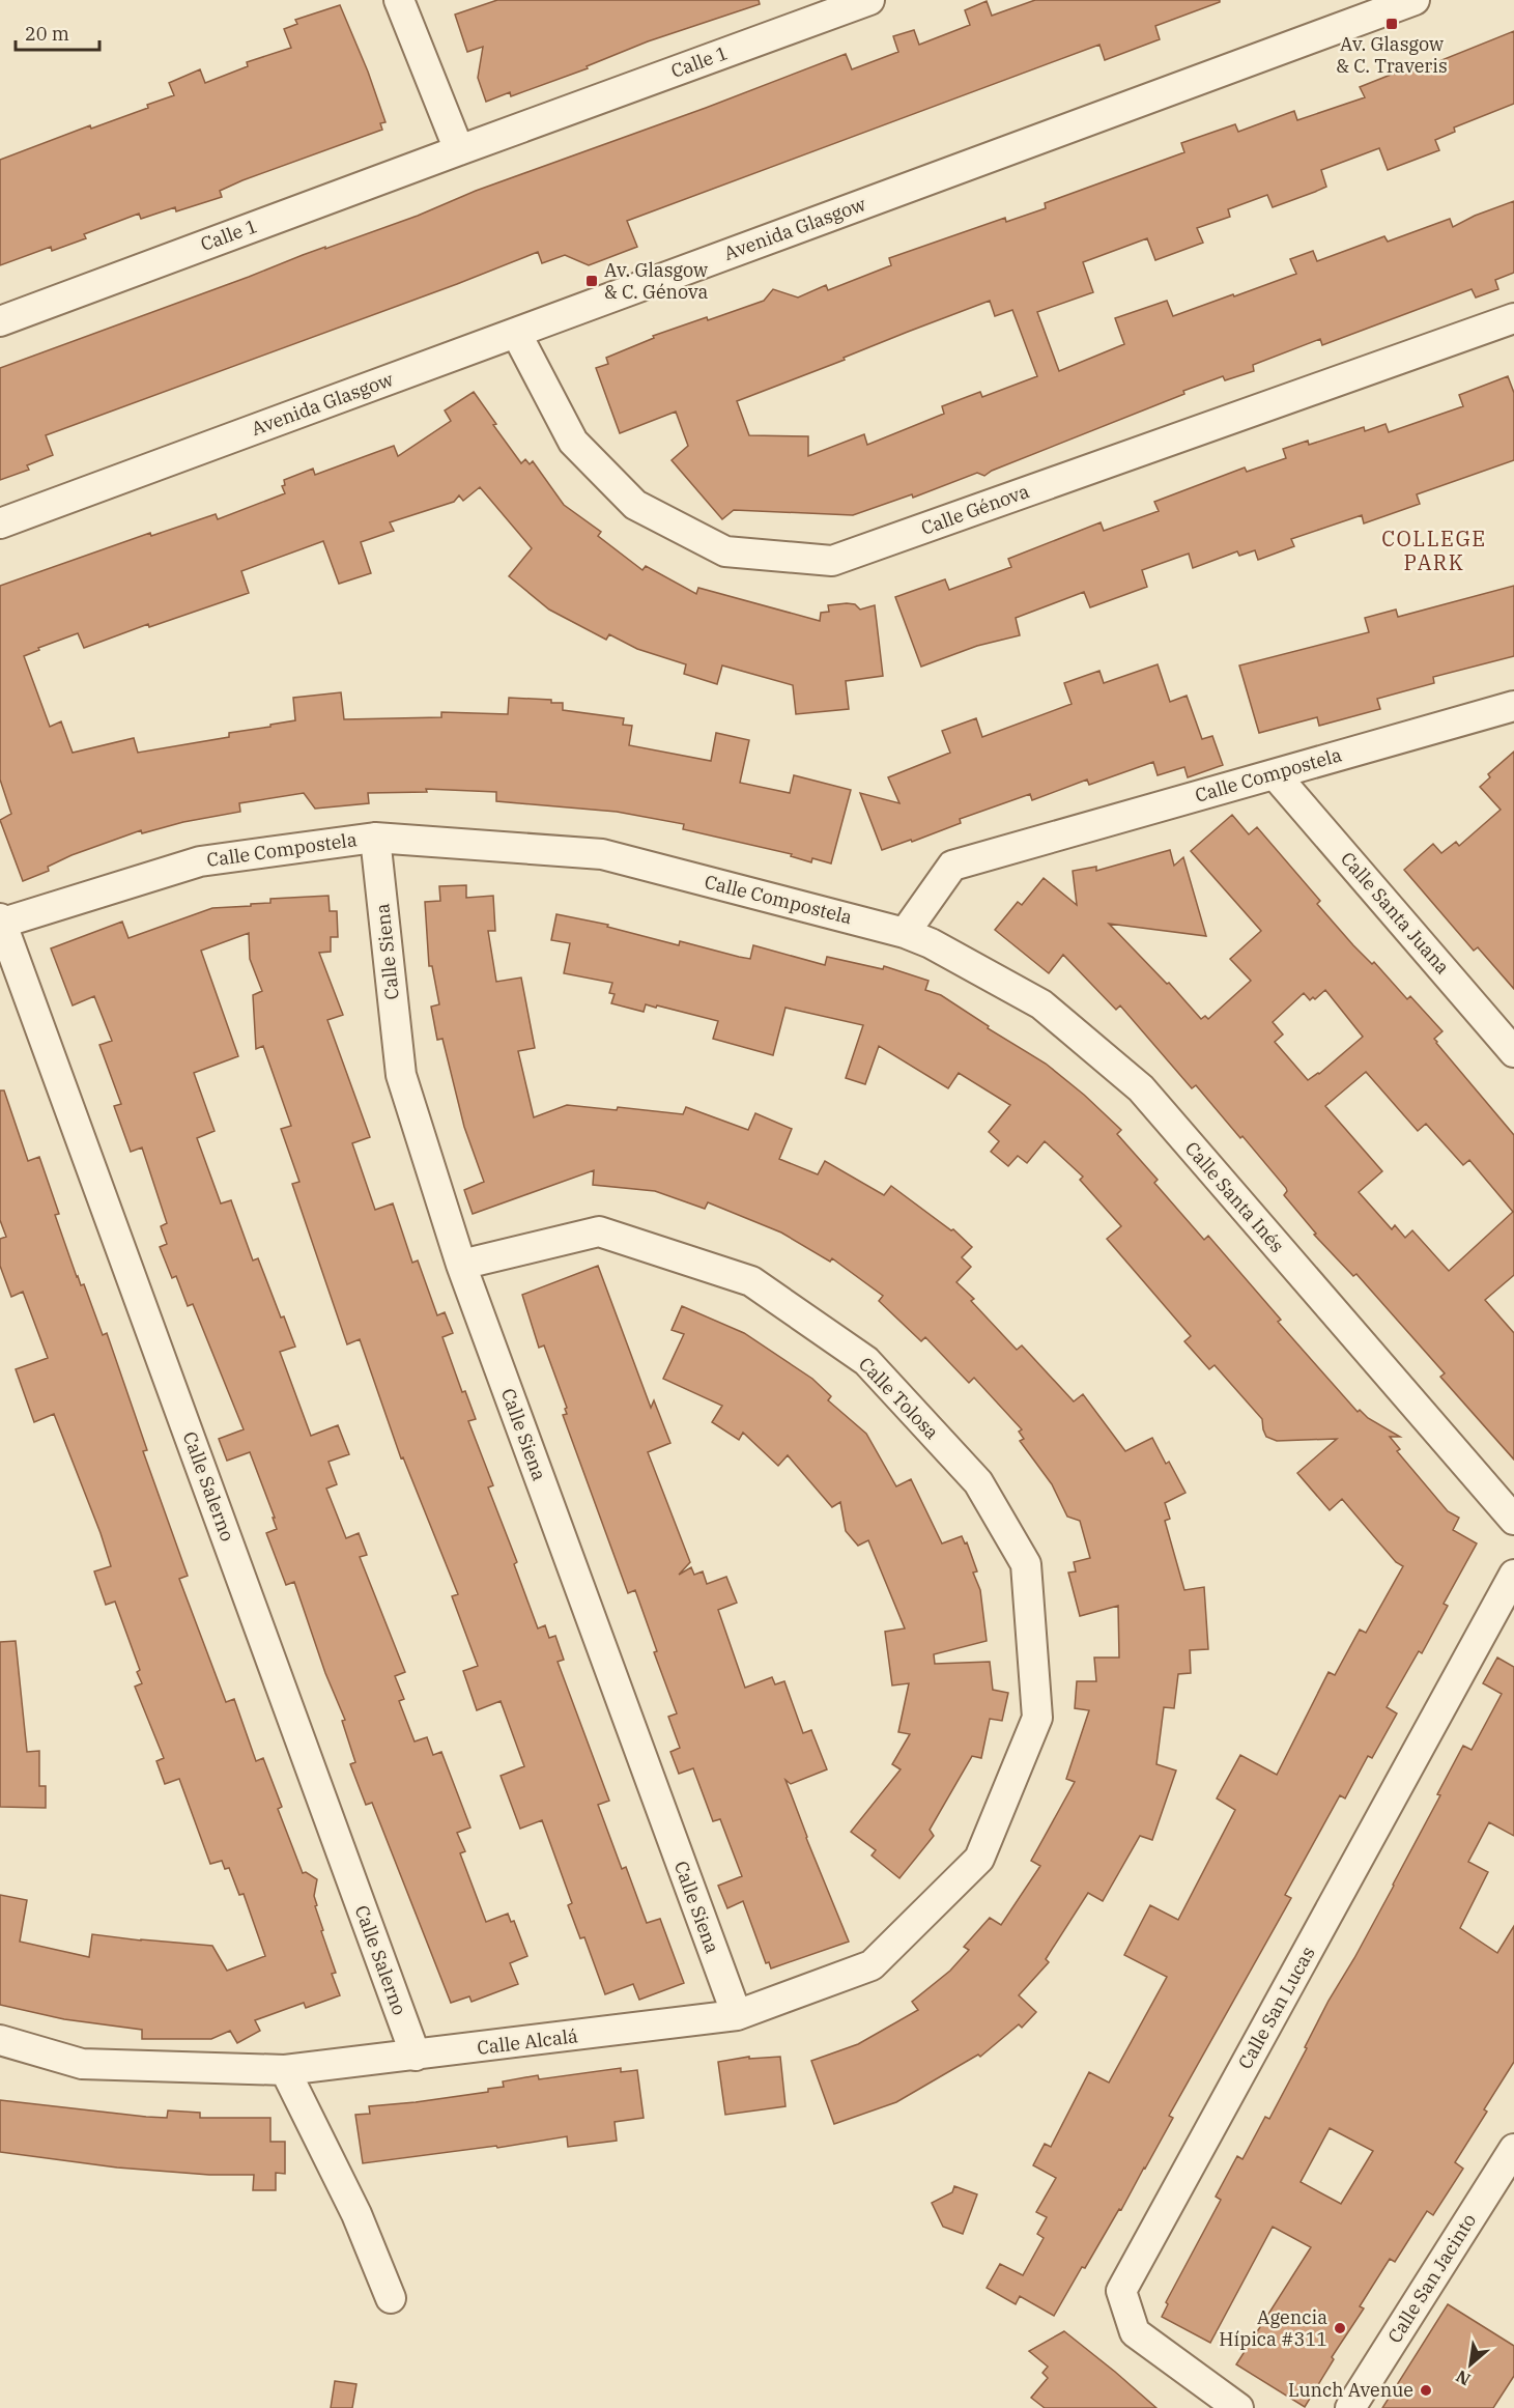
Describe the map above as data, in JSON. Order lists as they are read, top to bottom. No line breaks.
{"streets":{"street":["Calle 1","Avenida Glasgow","Calle Génova","Calle Compostela","Calle Santa Juana","Calle Siena","Calle Santa Inés","Calle Tolosa","Calle Salerno","Calle San Lucas","Calle Alcalá","Calle San Jacinto"]},"crossings":[["Avenida Glasgow","Calle Génova"],["Calle Compostela","Calle Santa Juana"],["Calle Compostela","Calle Siena"],["Calle Compostela","Calle Santa Inés"],["Calle Compostela","Calle Salerno"],["Calle Siena","Calle Tolosa"],["Calle Siena","Calle Alcalá"],["Calle Tolosa","Calle Alcalá"],["Calle Salerno","Calle Alcalá"]],"districts":["COLLEGE PARK"],"places":{"transit":["Av. Glasgow & C. Traveris","Av. Glasgow & C. Génova"],"other":["Agencia Hípica #311","Lunch Avenue"]},"scale_bar":"20 m","north":"bottom left"}
